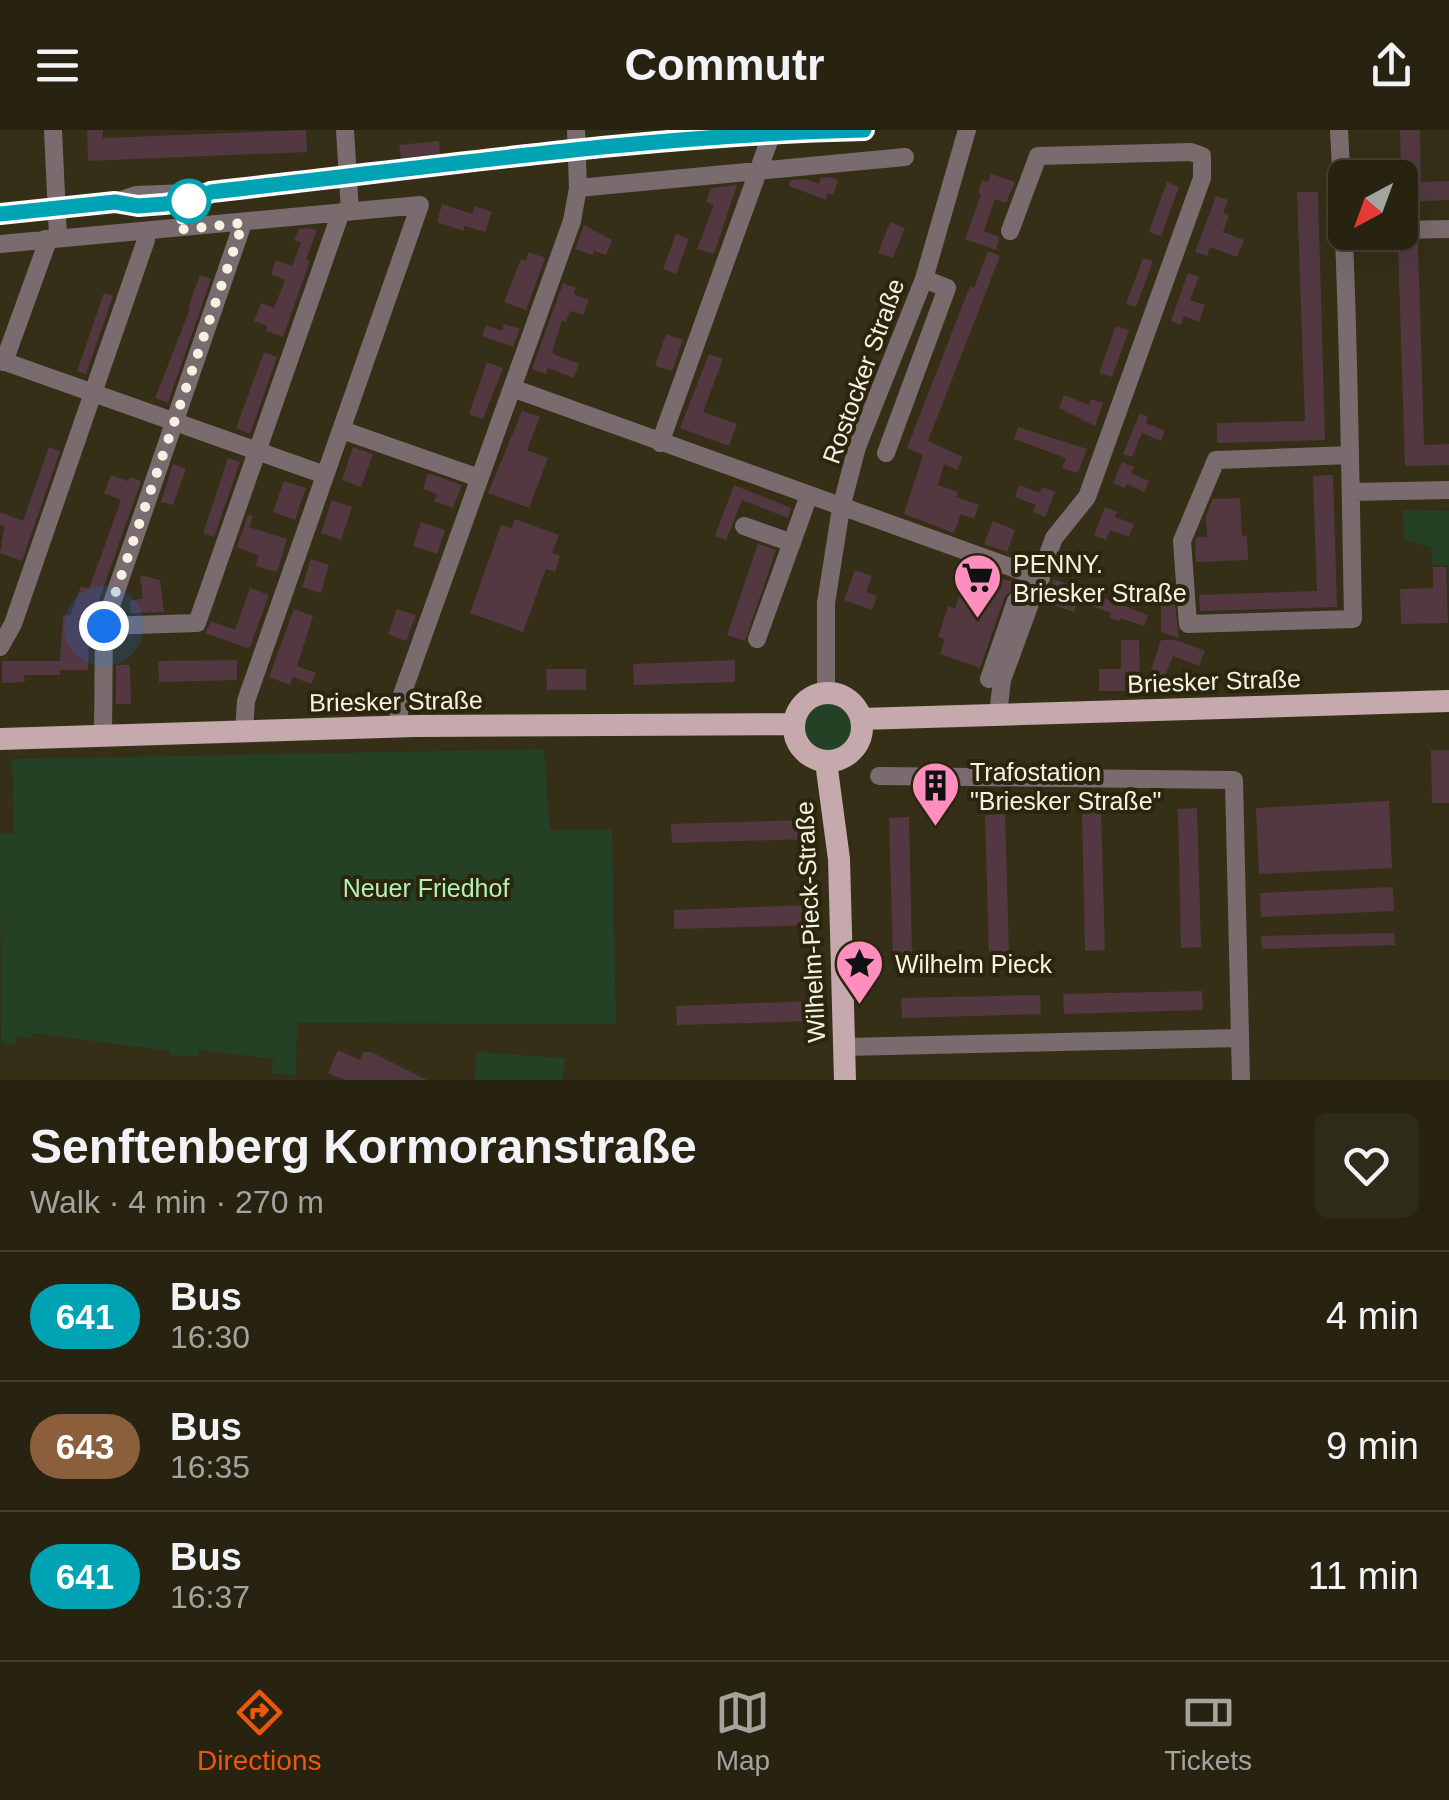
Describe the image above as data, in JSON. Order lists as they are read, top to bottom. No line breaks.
{"streets":{"main road":["Briesker Straße","Wilhelm-Pieck-Straße"],"street":["Rostocker Straße"]},"crossings":[["Rostocker Straße","Briesker Straße"],["Rostocker Straße","Wilhelm-Pieck-Straße"],["Briesker Straße","Wilhelm-Pieck-Straße"]],"parks":["Neuer Friedhof"],"places":{"supermarket":["PENNY. Briesker Straße"],"building":["Trafostation \"Briesker Straße\""],"place":["Wilhelm Pieck"]},"lines":["bus line 641"],"north":"bottom left","page":{"header":"Commutr","heading":["Senftenberg Kormoranstraße","Walk · 4 min · 270 m"],"list":[{"mark":"641","name":"Bus","note":"16:30","value":"4 min"},{"mark":"643","name":"Bus","note":"16:35","value":"9 min"},{"mark":"641","name":"Bus","note":"16:37","value":"11 min"}],"tabs":["Directions","Map","Tickets"]}}
